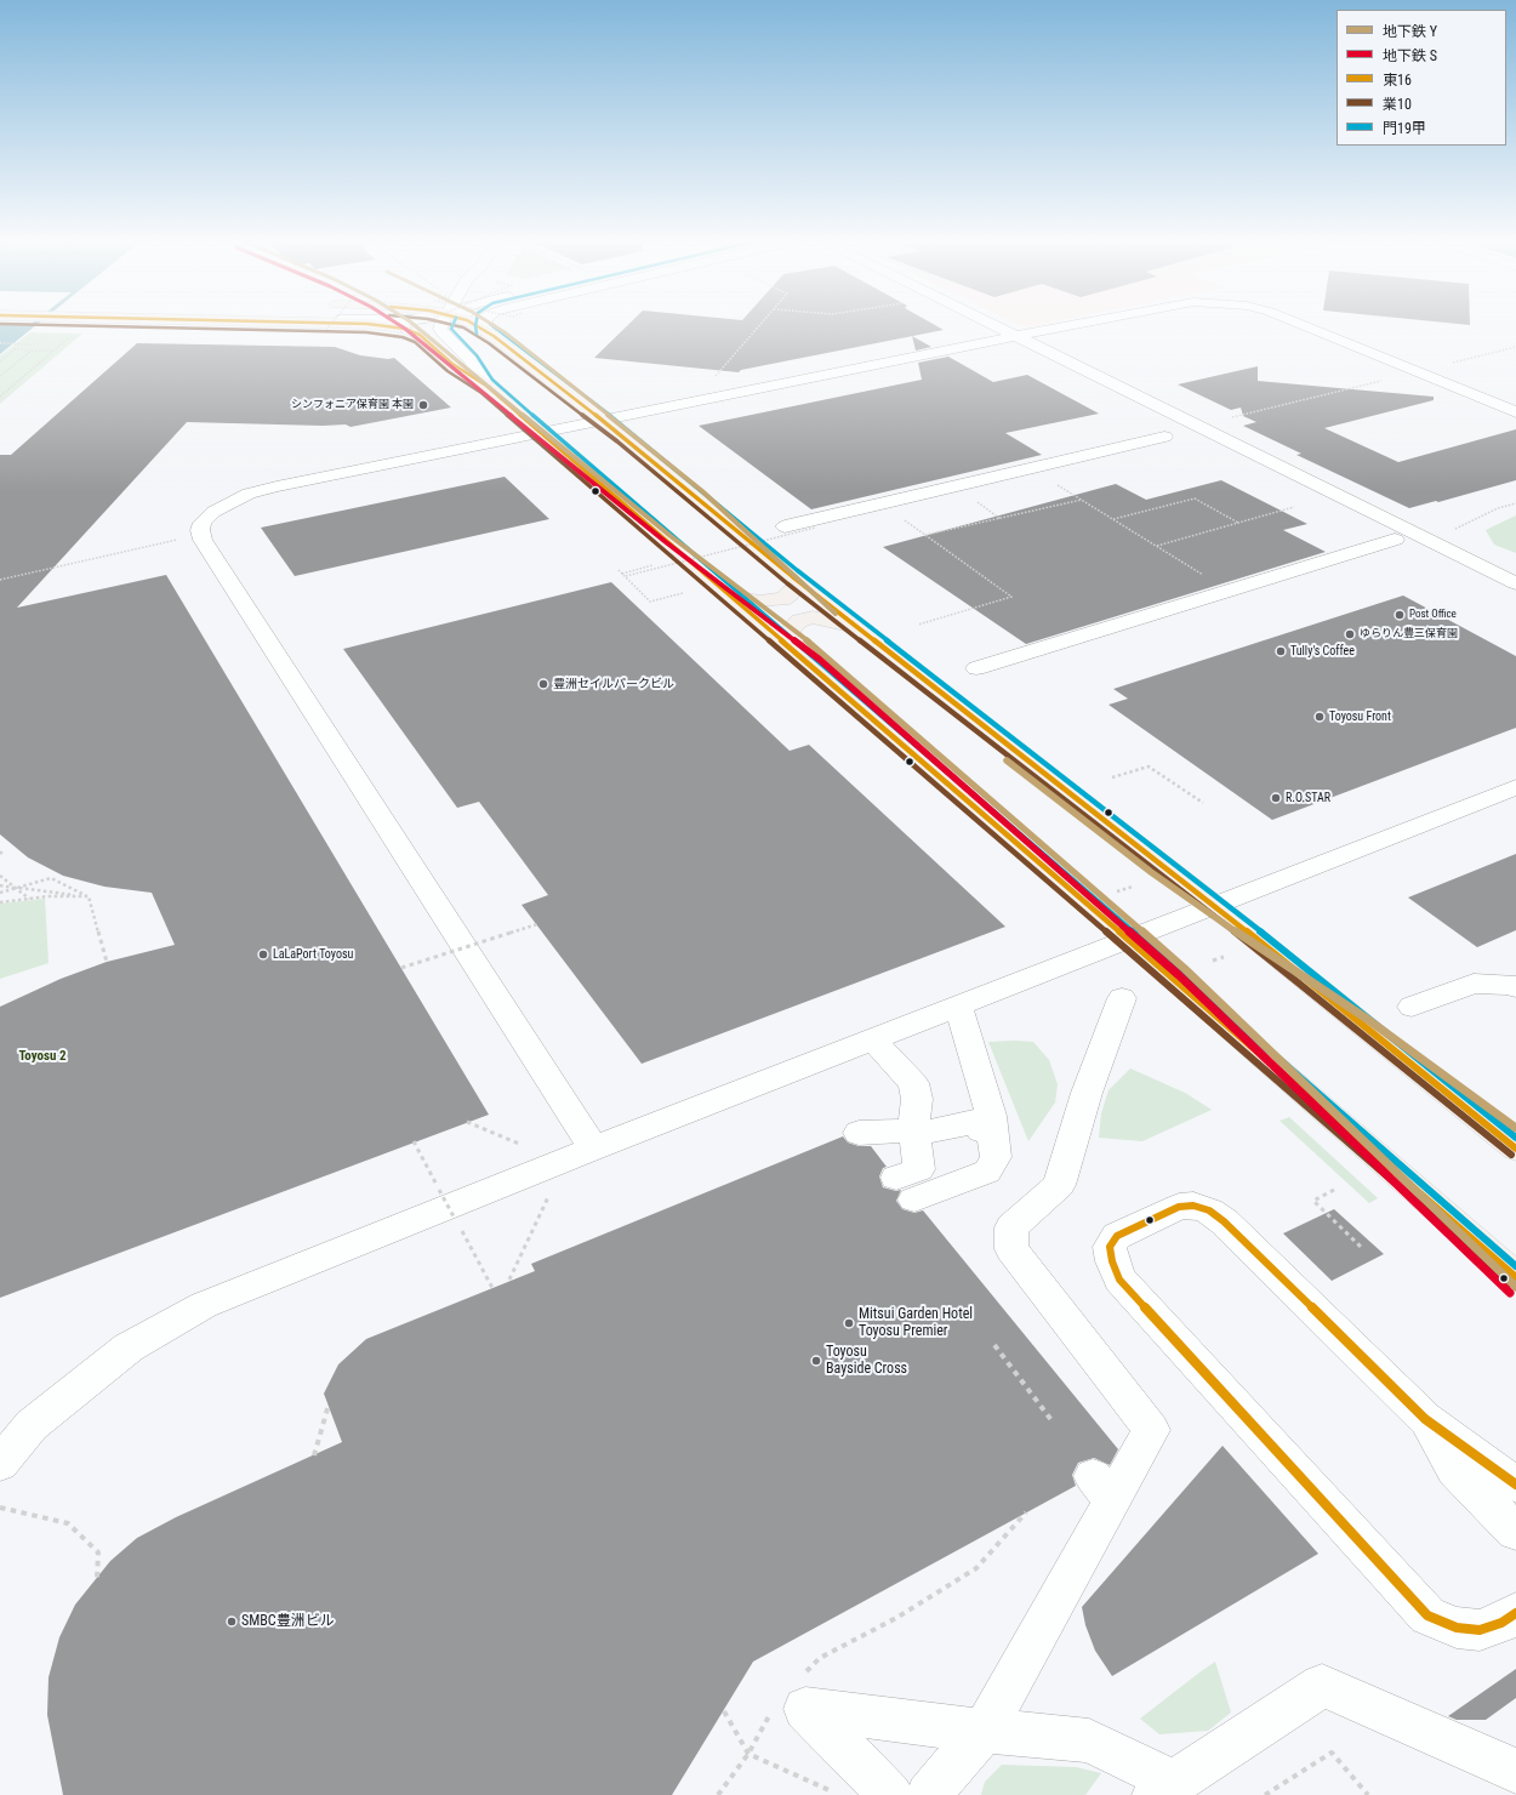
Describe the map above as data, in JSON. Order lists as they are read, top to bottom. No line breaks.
{"districts":["Toyosu 2"],"places":["シンフォニア保育園 本園","Post Office","ゆらりん豊三保育園","Tully's Coffee","豊洲セイルパークビル","Toyosu Front","R.O.STAR","LaLaPort Toyosu","Mitsui Garden Hotel Toyosu Premier","Toyosu Bayside Cross","SMBC豊洲ビル"],"lines":["metro line Y","metro line S","transit line 東16","transit line 業10","transit line 門19甲"],"legend":["地下鉄 Y","地下鉄 S","東16","業10","門19甲"]}
